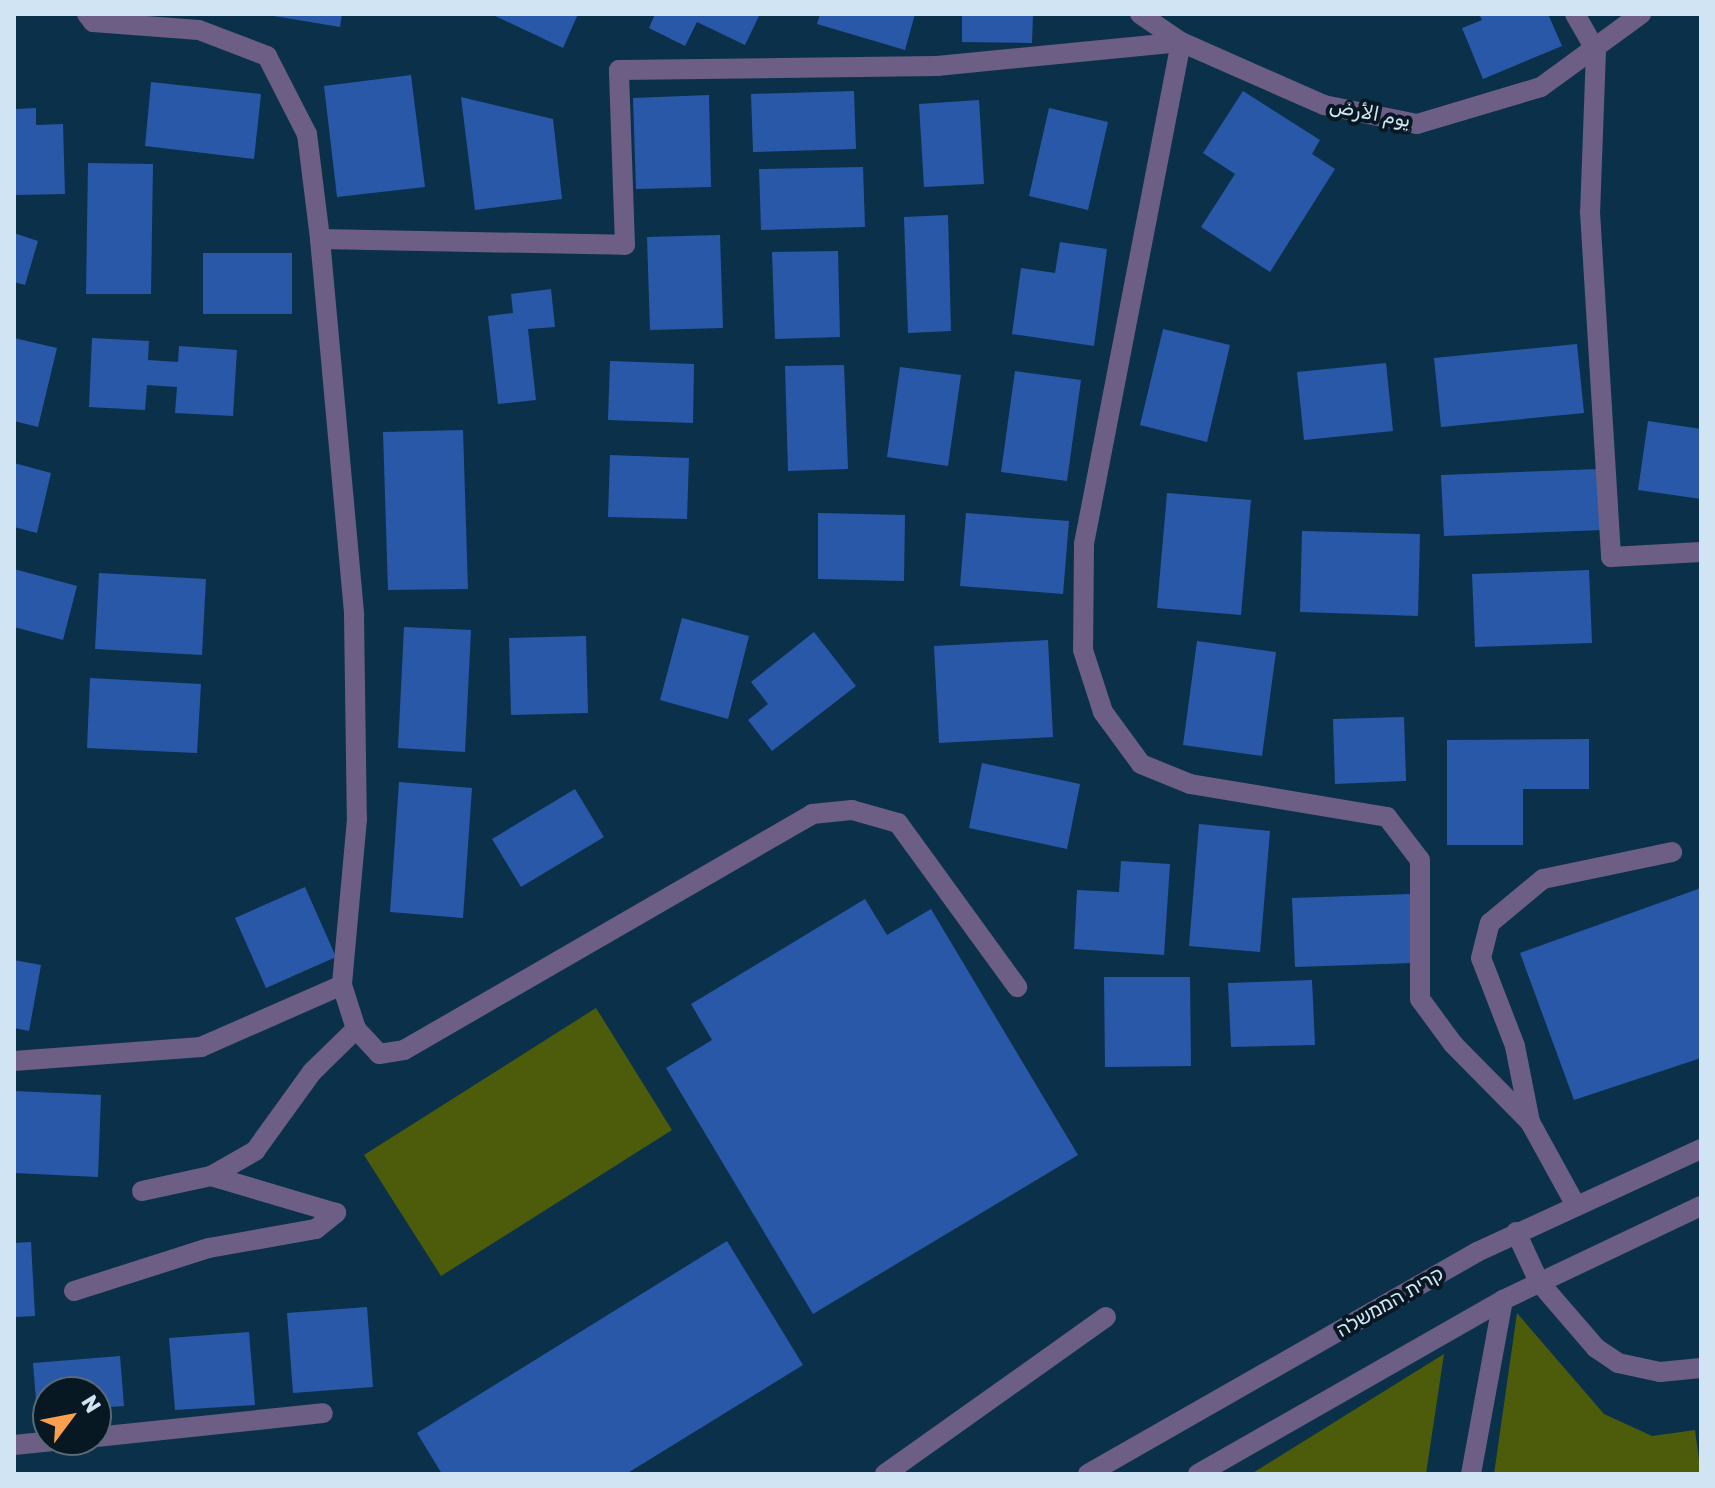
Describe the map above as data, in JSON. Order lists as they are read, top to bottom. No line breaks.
{"streets":{"street":["يوم الأرض","קרית הממשלה"]},"north":"top right"}
